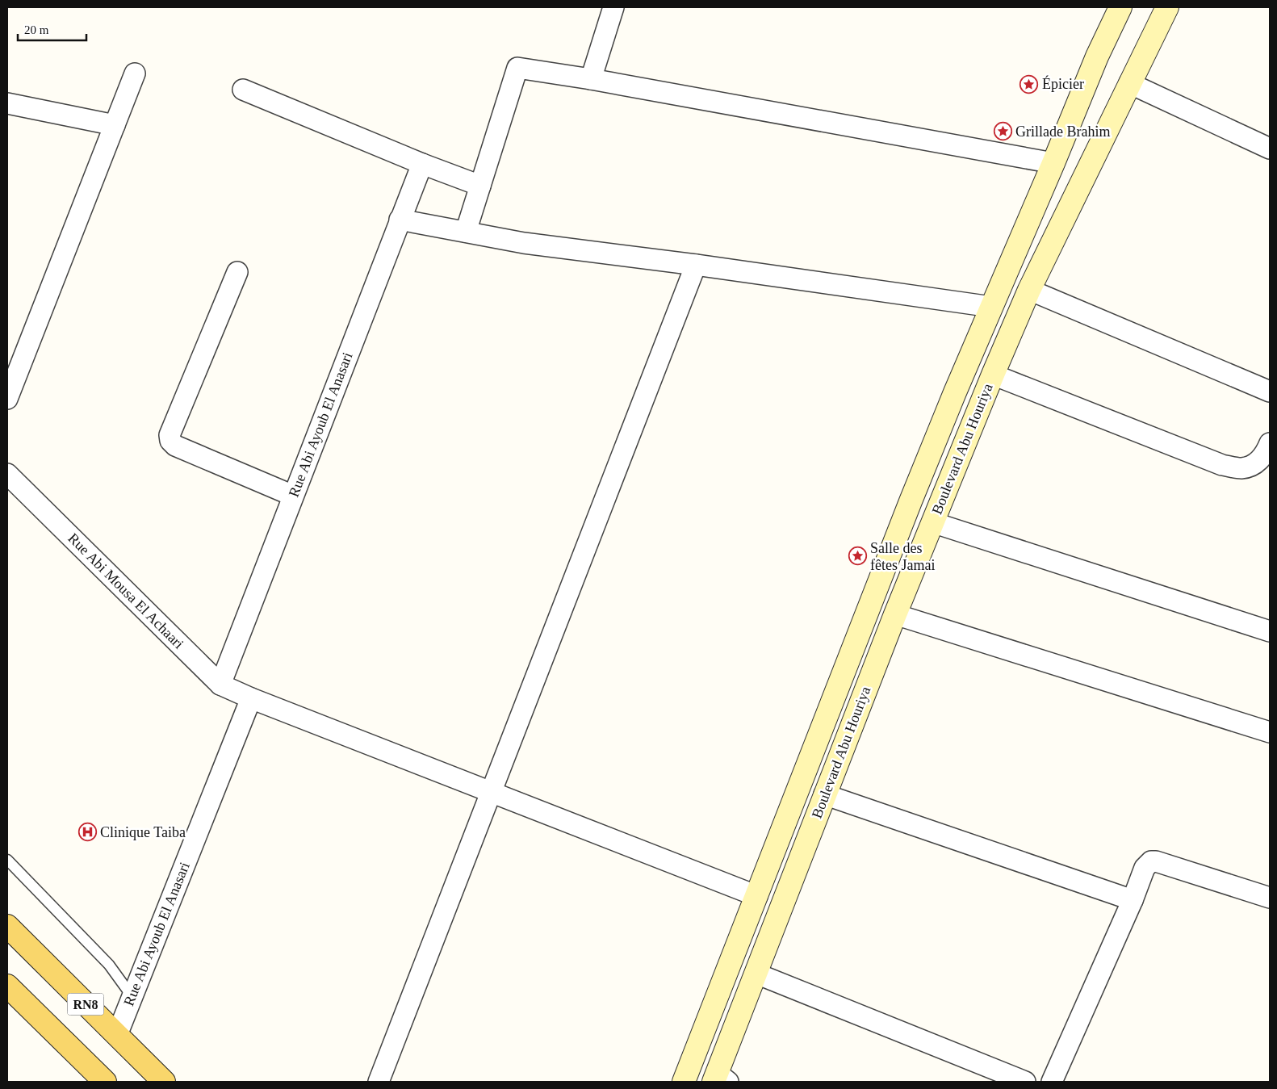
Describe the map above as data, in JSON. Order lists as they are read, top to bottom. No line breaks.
{"streets":{"main road":["Boulevard Abu Houriya","RN8"],"street":["Rue Abi Ayoub El Anasari","Rue Abi Mousa El Achaari"]},"crossings":[["Rue Abi Ayoub El Anasari","Rue Abi Mousa El Achaari"],["Rue Abi Ayoub El Anasari","RN8"],["Boulevard Abu Houriya","Rue Abi Mousa El Achaari"]],"places":{"place":["Épicier","Grillade Brahim","Salle des fêtes Jamai"],"hospital":["Clinique Taiba"]},"scale_bar":"20 m"}
